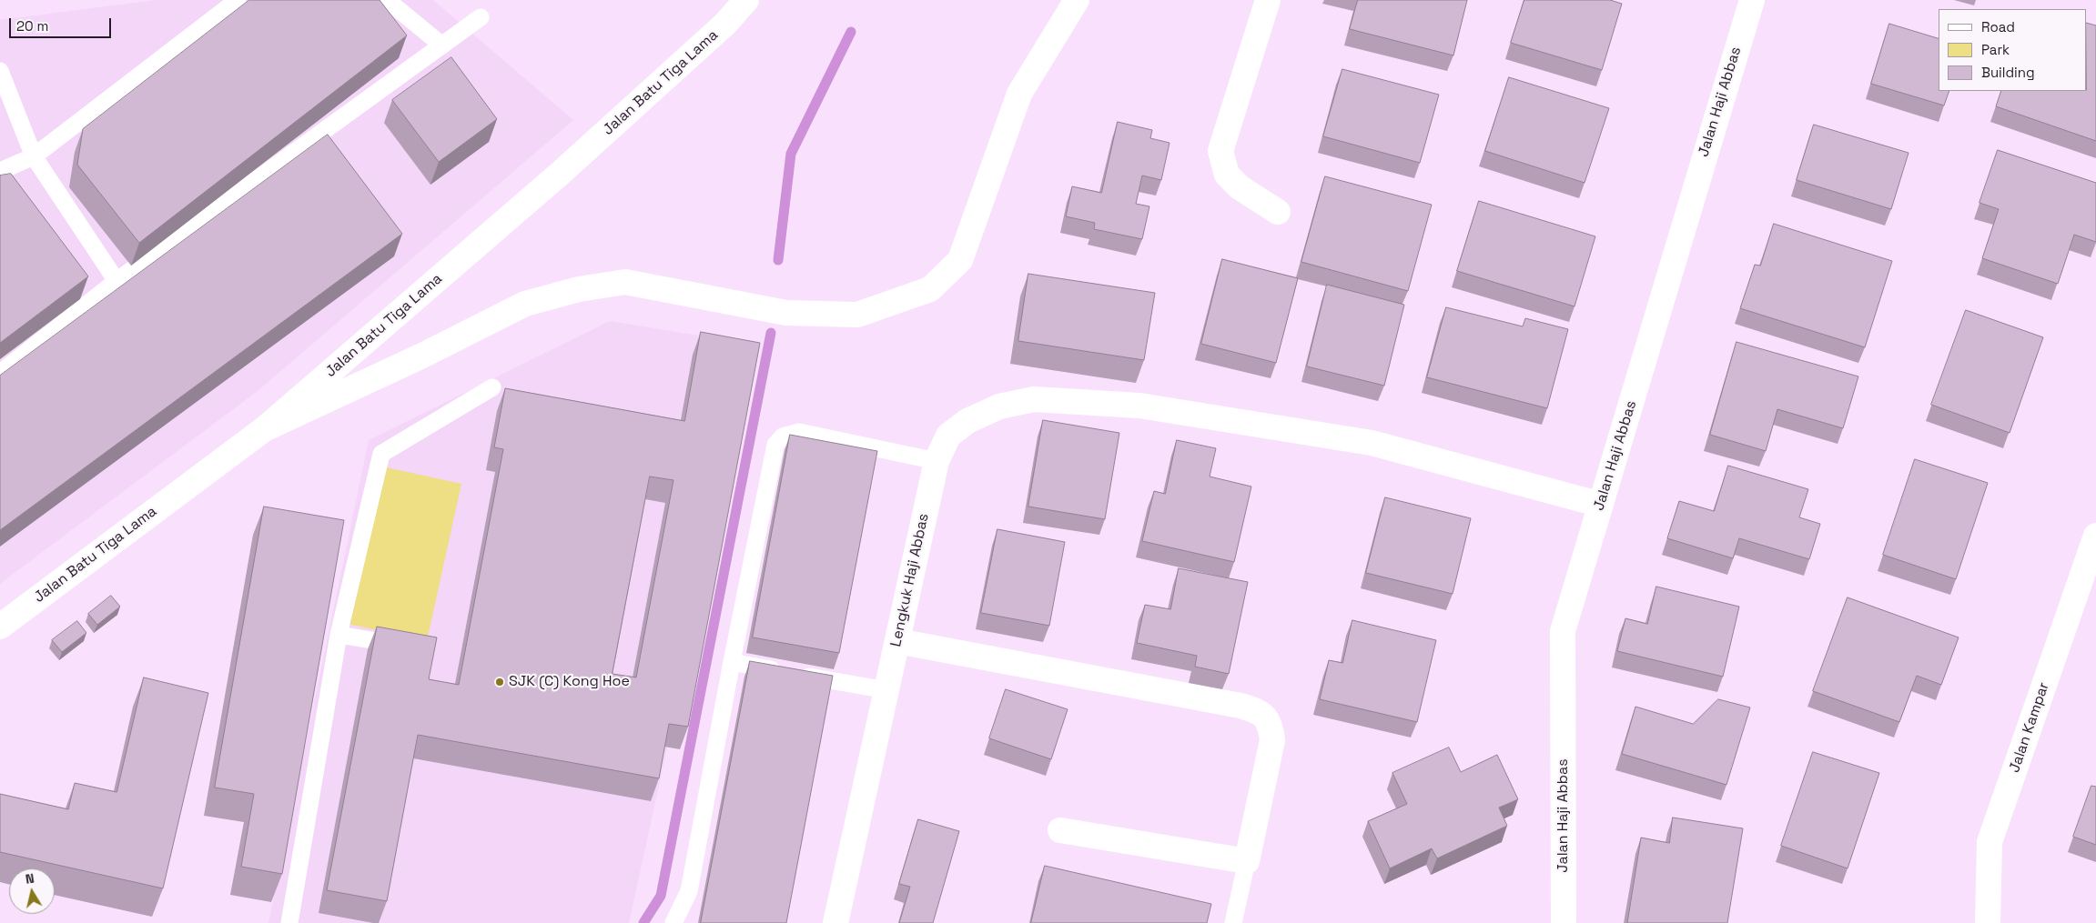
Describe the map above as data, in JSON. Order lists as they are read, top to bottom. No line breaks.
{"streets":{"main road":["Jalan Batu Tiga Lama","Jalan Haji Abbas","Lengkuk Haji Abbas","Jalan Kampar"]},"crossings":[["Jalan Haji Abbas","Lengkuk Haji Abbas"]],"places":["SJK (C) Kong Hoe"],"legend":["Road","Park","Building"],"scale_bar":"20 m","north":"top"}
